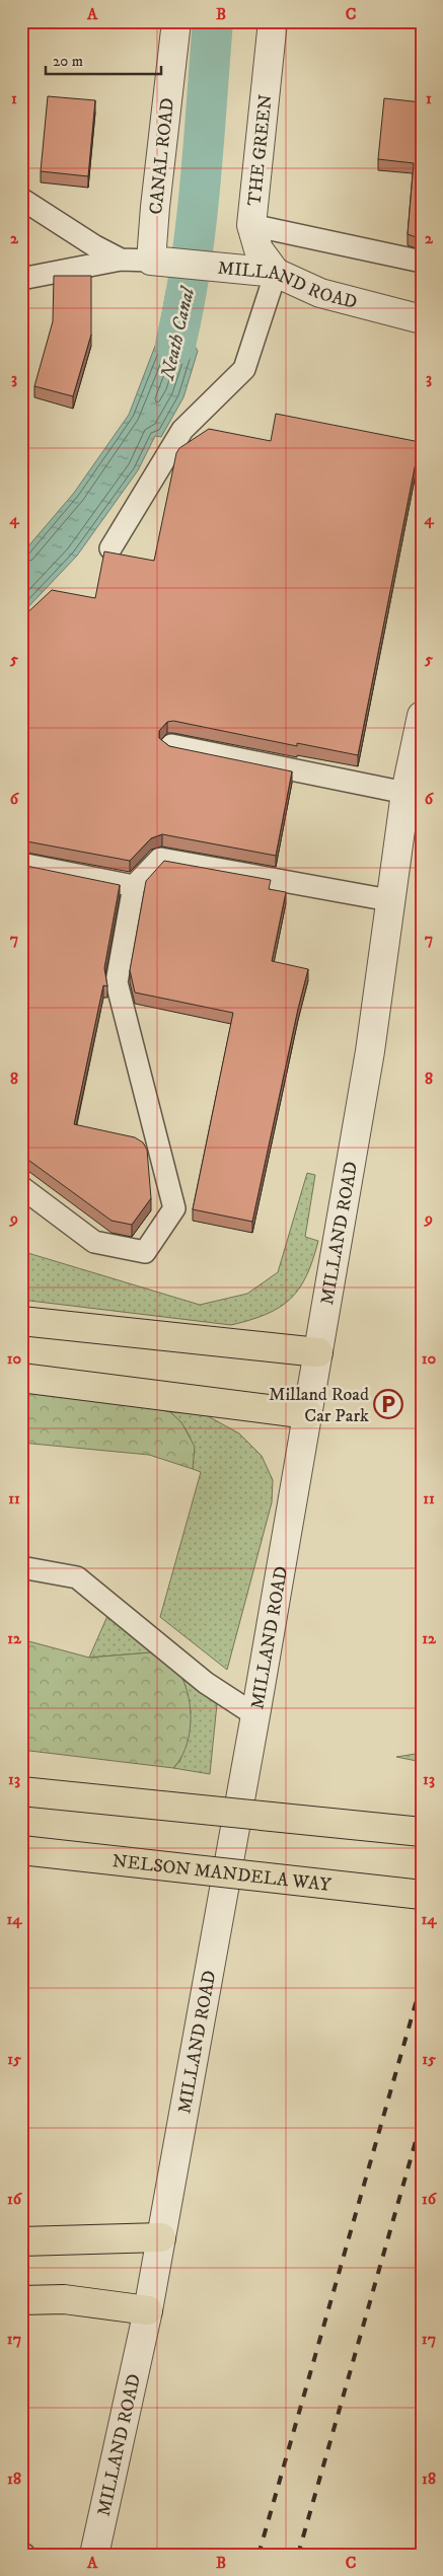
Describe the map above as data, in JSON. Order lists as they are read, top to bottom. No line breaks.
{"streets":{"main road":["NELSON MANDELA WAY"],"street":["THE GREEN","CANAL ROAD","MILLAND ROAD"]},"crossings":[["THE GREEN","MILLAND ROAD"],["CANAL ROAD","MILLAND ROAD"]],"water":["Neath Canal"],"places":{"parking":["Milland Road Car Park"]},"scale_bar":"20 m","grid":{"columns":["A","B","C"],"rows":["1","2","3","4","5","6","7","8","9","10","11","12","13","14","15","16","17","18"]}}
